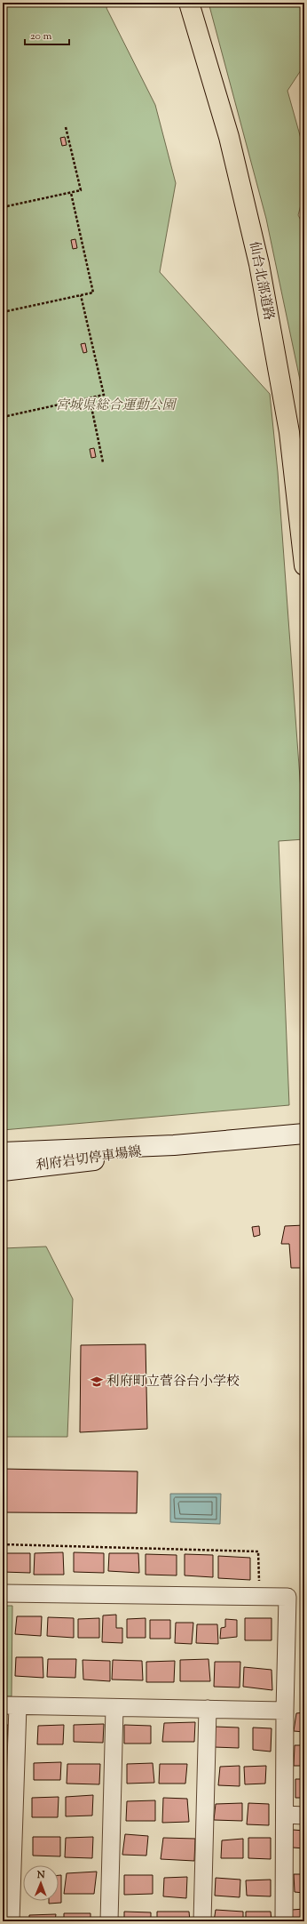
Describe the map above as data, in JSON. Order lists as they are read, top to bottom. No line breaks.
{"streets":{"highway":["仙台北部道路"],"main road":["利府岩切停車場線"]},"parks":["宮城県総合運動公園"],"places":{"school or university":["利府町立菅谷台小学校"]},"scale_bar":"20 m","north":"top"}
